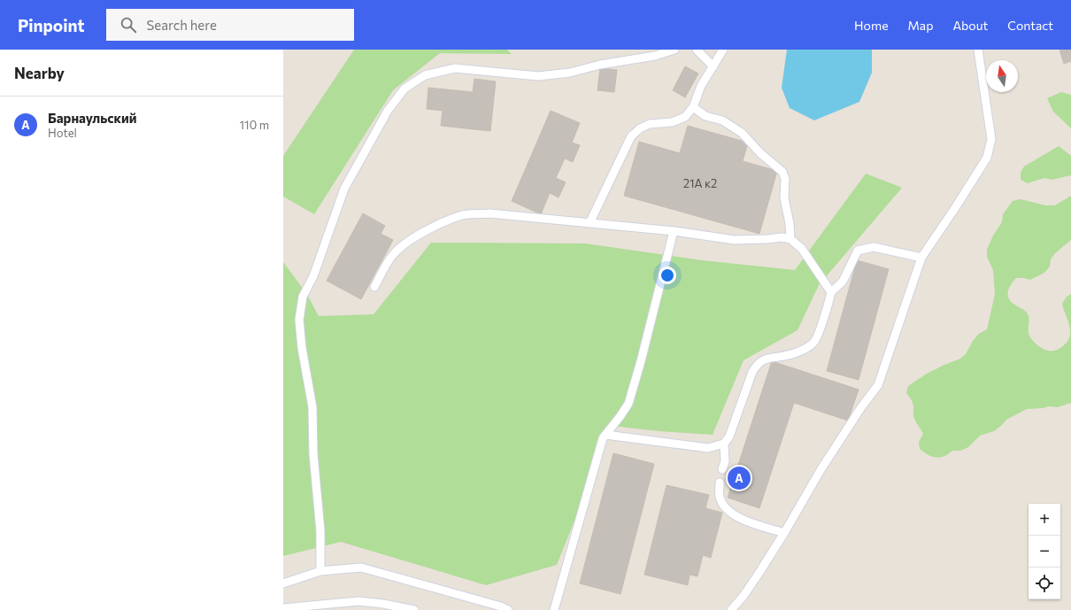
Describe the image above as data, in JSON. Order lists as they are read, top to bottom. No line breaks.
{"house_numbers":["21А к2"],"north":"top","page":{"header":"Pinpoint","search":"Search here","nav":["Home","Map","About","Contact"],"heading":"Nearby","list":[{"mark":"A","name":"Барнаульский","note":"Hotel","value":"110 m"}],"pins":"A","map_buttons":["+","−"]}}
